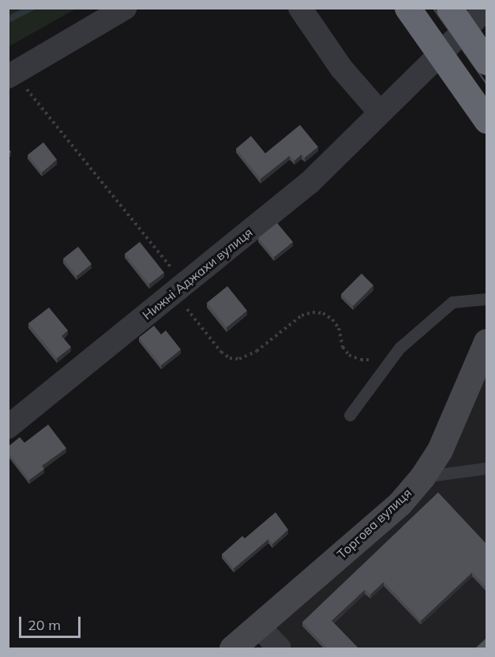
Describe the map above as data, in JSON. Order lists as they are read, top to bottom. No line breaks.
{"streets":{"street":["Нижні Аджахи вулиця","Торгова вулиця"]},"scale_bar":"20 m"}
